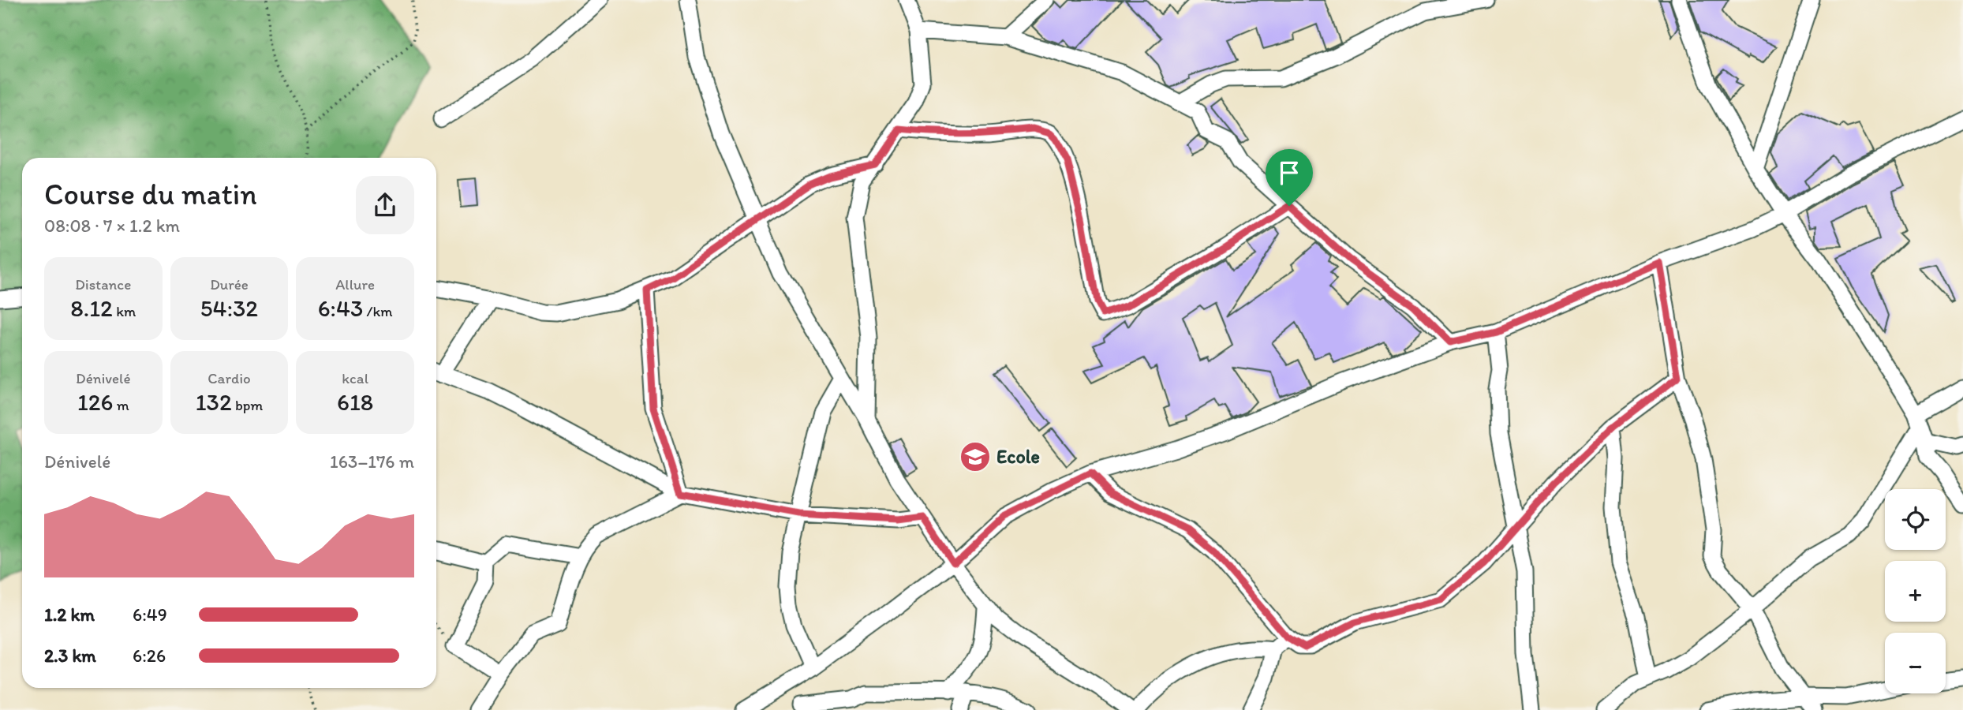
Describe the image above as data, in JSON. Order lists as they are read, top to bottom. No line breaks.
{"places":{"school or university":["Ecole"]},"page":{"heading":["Course du matin","08:08 · 7 × 1.2 km"],"stats":[["Distance","8.12 km"],["Durée","54:32"],["Allure","6:43 /km"],["Dénivelé","126 m"],["Cardio","132 bpm"],["kcal","618"]],"chart":["Dénivelé","163–176 m"],"map_buttons":["+","−"],"list":[{"name":"1.2 km","note":"6:49"},{"name":"2.3 km","note":"6:26"}]}}
